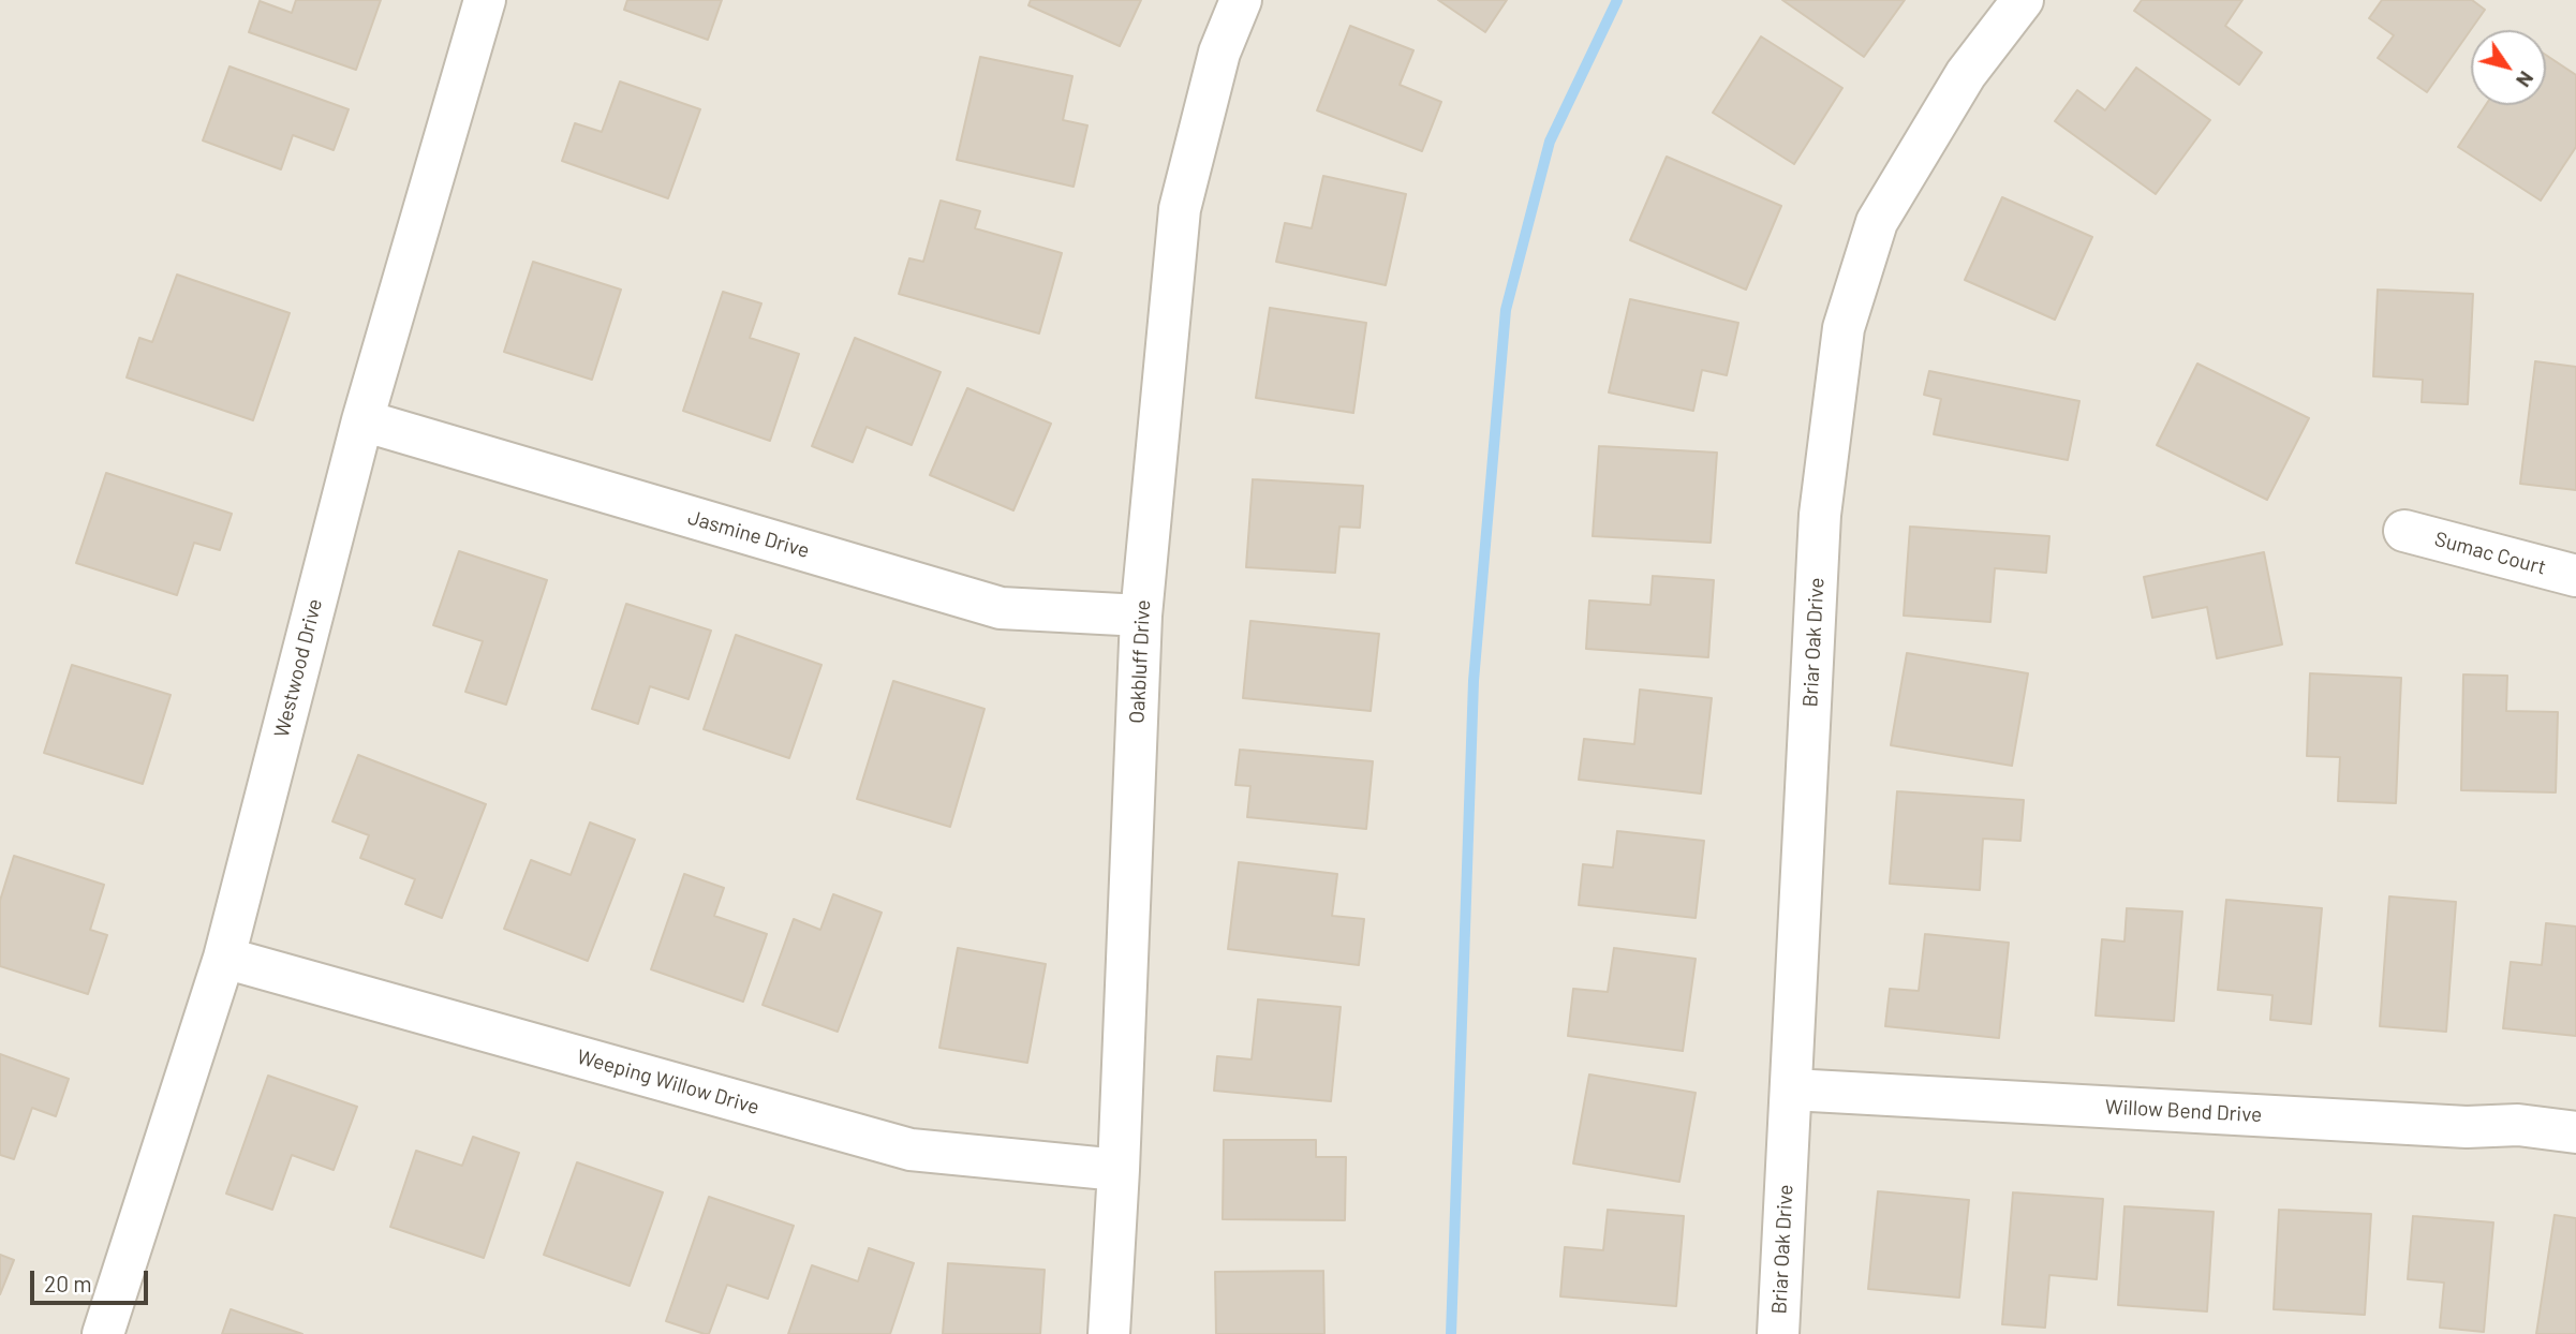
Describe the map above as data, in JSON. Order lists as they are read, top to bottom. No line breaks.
{"streets":{"street":["Jasmine Drive","Sumac Court","Briar Oak Drive","Oakbluff Drive","Westwood Drive","Weeping Willow Drive","Willow Bend Drive"]},"crossings":[["Jasmine Drive","Oakbluff Drive"],["Jasmine Drive","Westwood Drive"],["Briar Oak Drive","Willow Bend Drive"],["Oakbluff Drive","Weeping Willow Drive"],["Westwood Drive","Weeping Willow Drive"]],"scale_bar":"20 m","north":"bottom right"}
